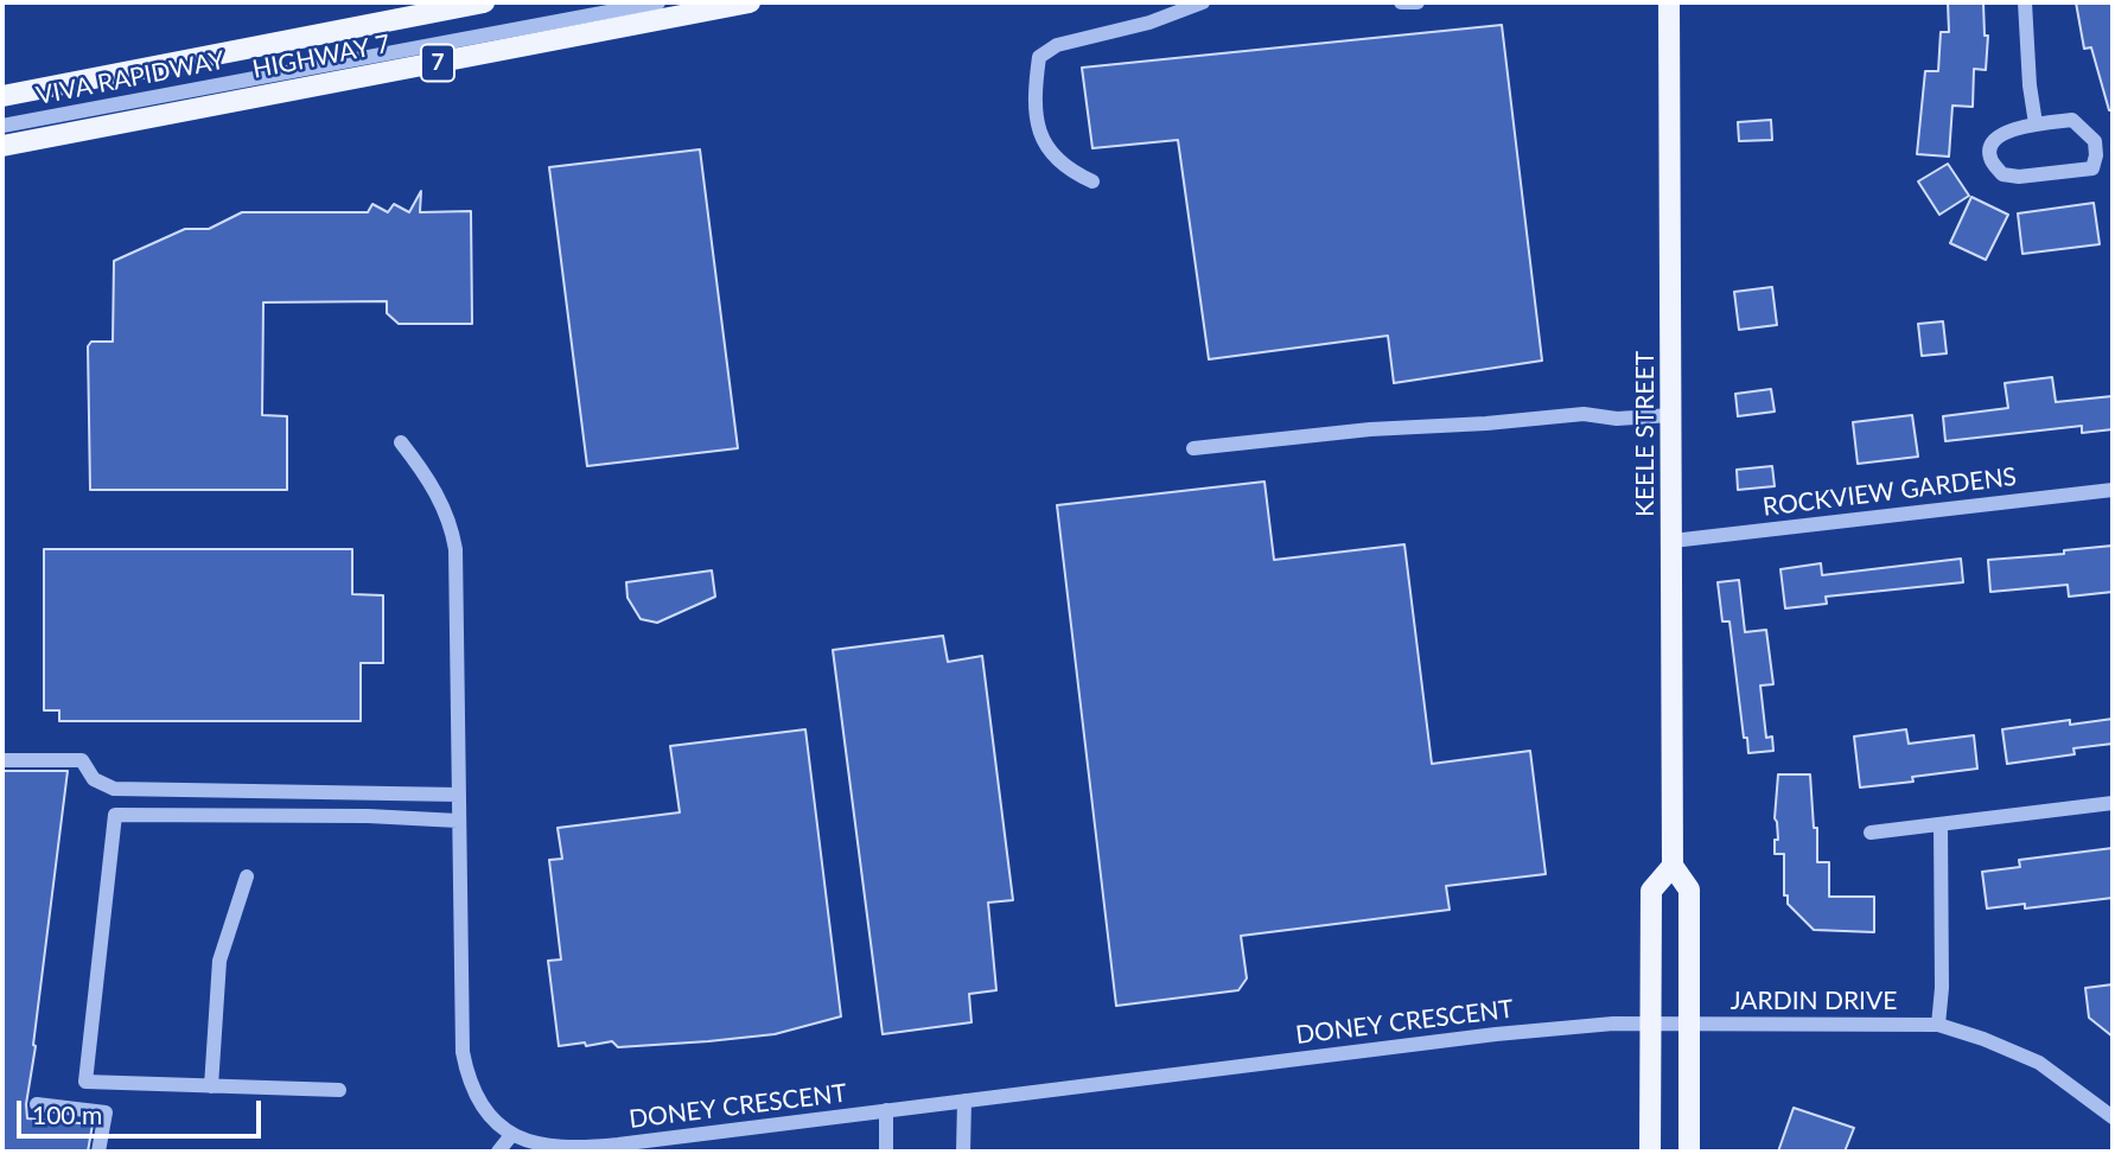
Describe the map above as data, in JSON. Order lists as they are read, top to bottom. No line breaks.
{"streets":{"main road":["HIGHWAY 7","7","KEELE STREET"],"street":["VIVA RAPIDWAY","ROCKVIEW GARDENS","JARDIN DRIVE","DONEY CRESCENT"]},"crossings":[["HIGHWAY 7","VIVA RAPIDWAY"],["KEELE STREET","ROCKVIEW GARDENS"],["KEELE STREET","JARDIN DRIVE"],["KEELE STREET","DONEY CRESCENT"],["JARDIN DRIVE","DONEY CRESCENT"]],"scale_bar":"100 m"}
